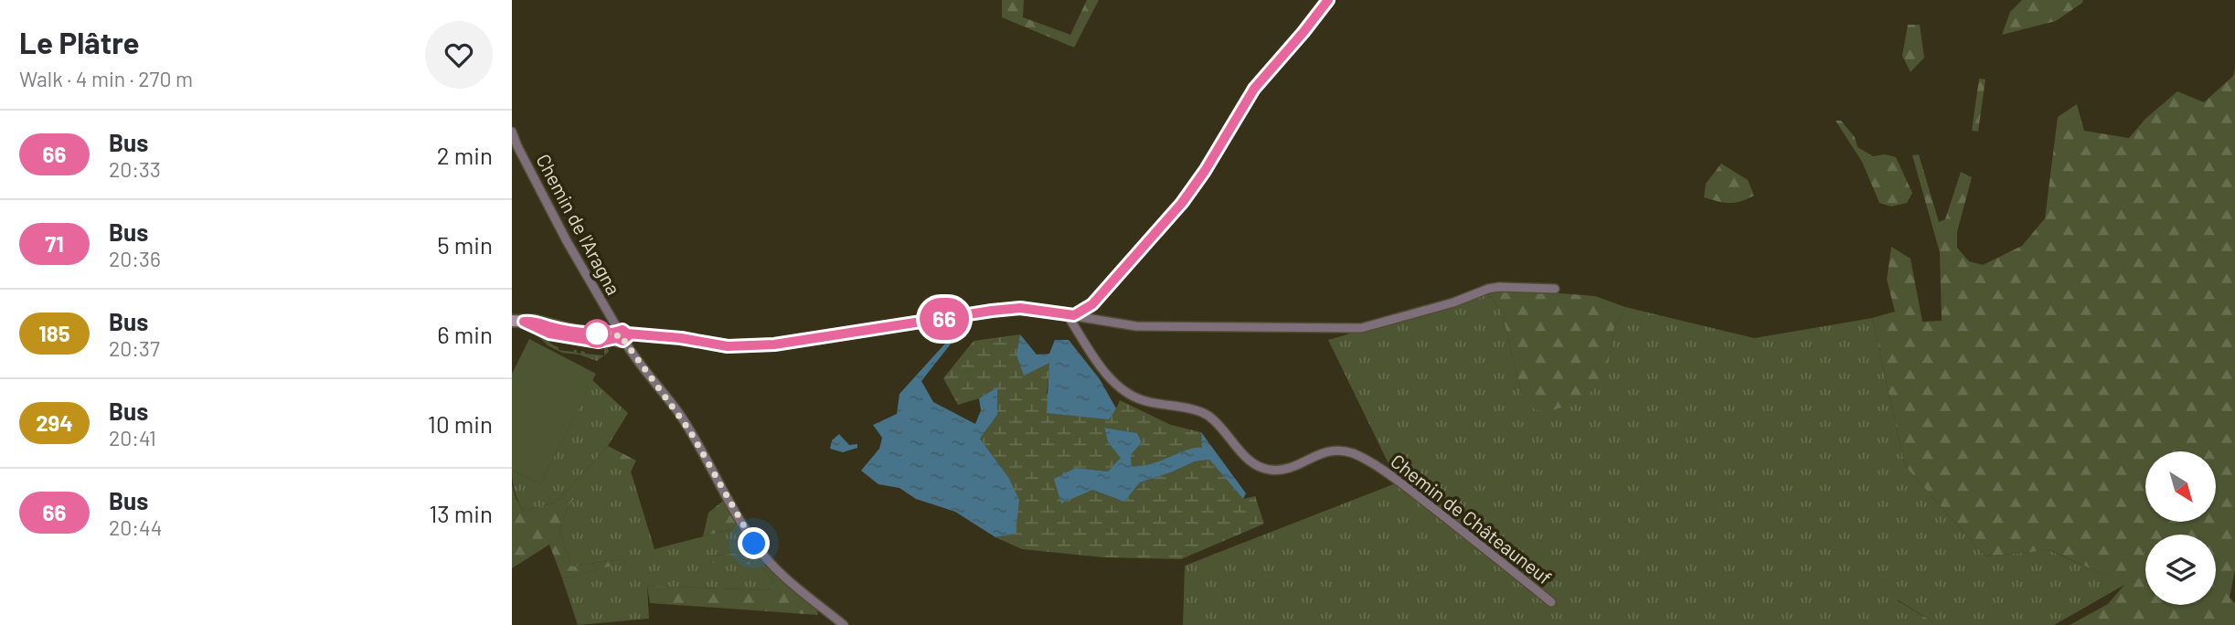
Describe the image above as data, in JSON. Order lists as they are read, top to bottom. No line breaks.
{"streets":{"street":["Chemin de l'Aragna","Chemin de Châteauneuf"]},"lines":["bus line 66"],"north":"bottom right","page":{"heading":["Le Plâtre","Walk · 4 min · 270 m"],"on_map":"66","list":[{"mark":"66","name":"Bus","note":"20:33","value":"2 min"},{"mark":"71","name":"Bus","note":"20:36","value":"5 min"},{"mark":"185","name":"Bus","note":"20:37","value":"6 min"},{"mark":"294","name":"Bus","note":"20:41","value":"10 min"},{"mark":"66","name":"Bus","note":"20:44","value":"13 min"}]}}
